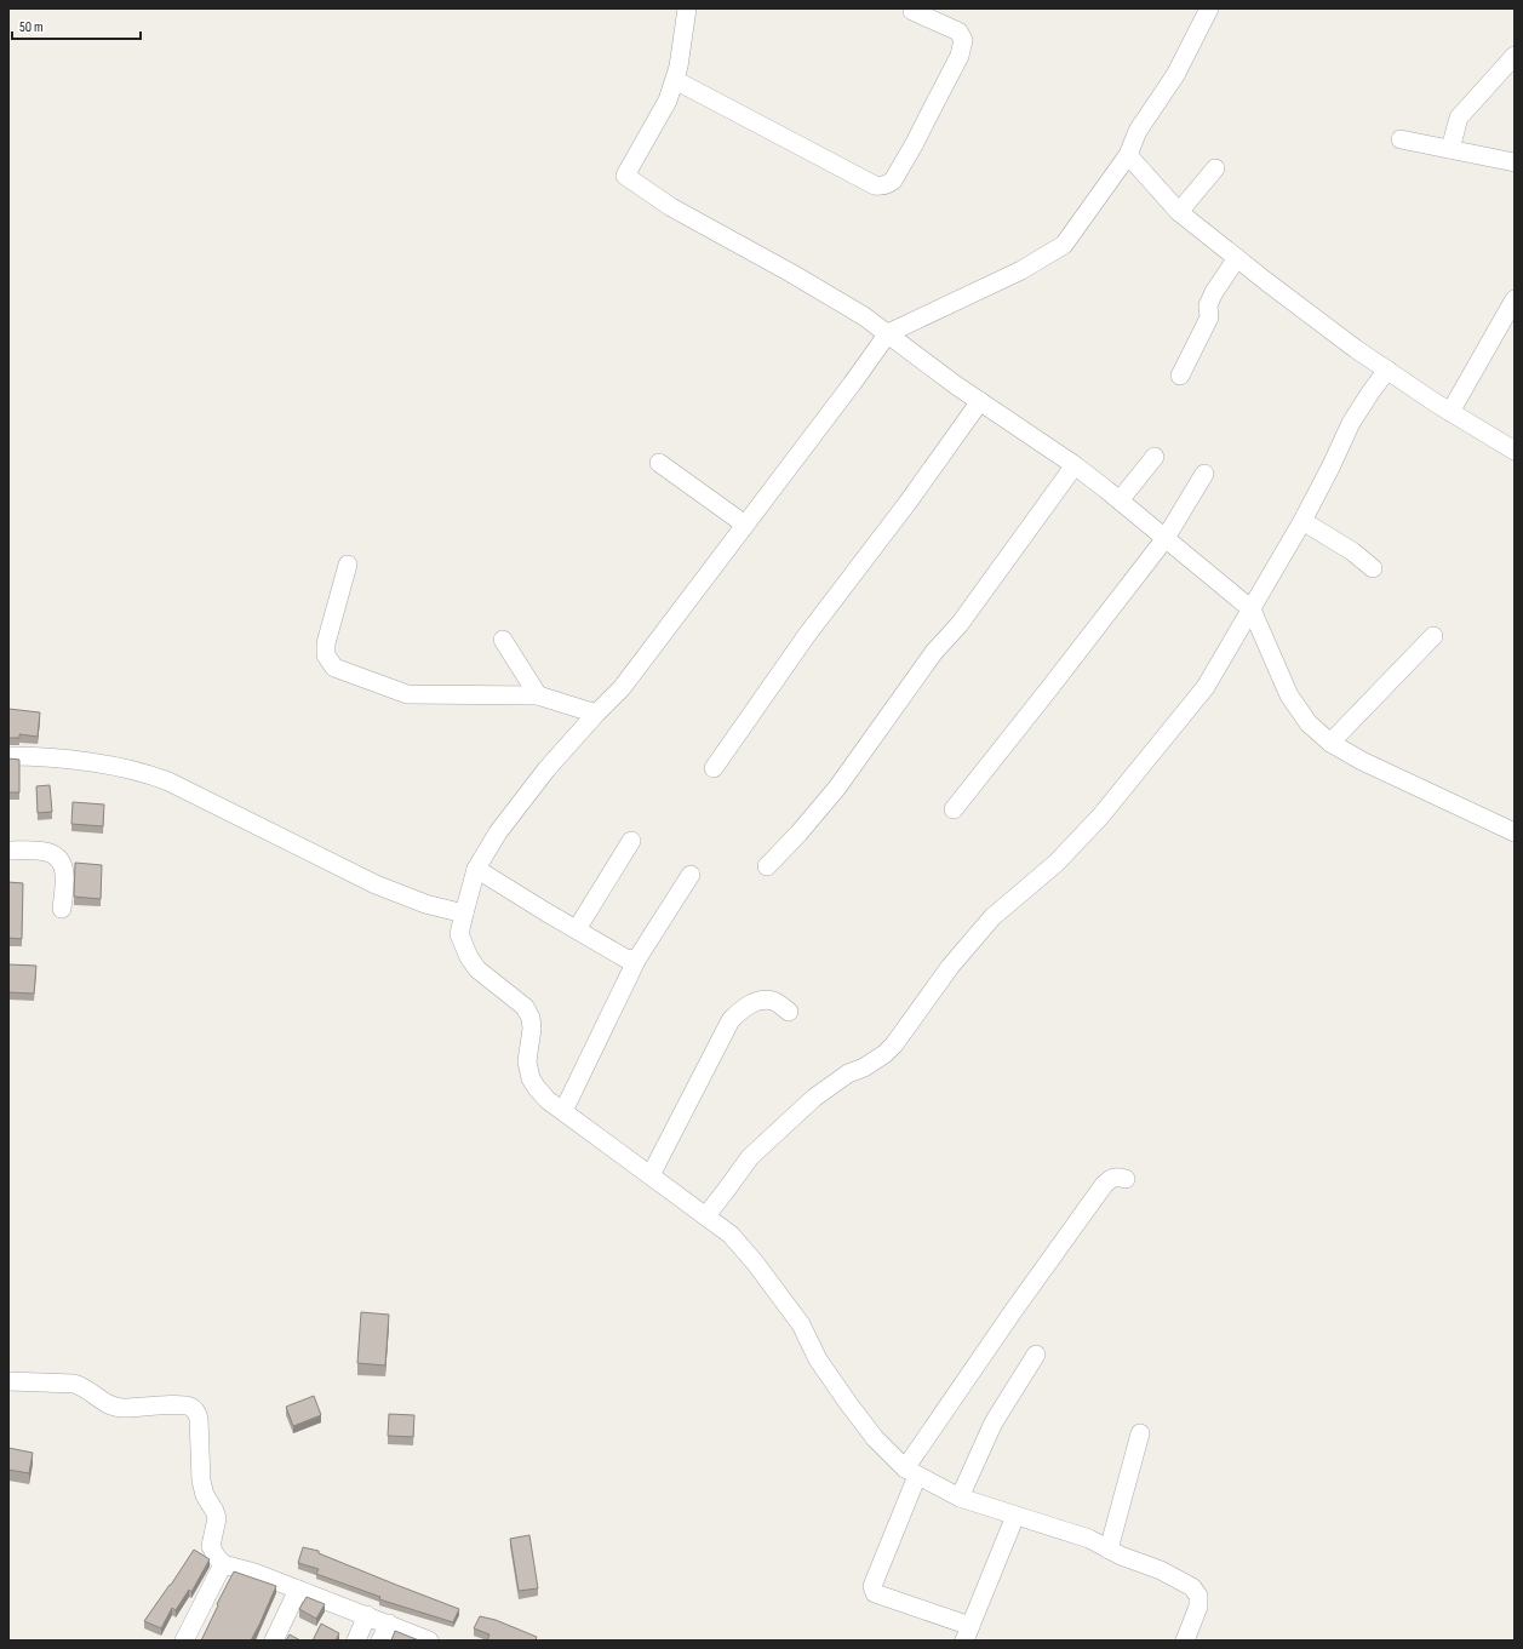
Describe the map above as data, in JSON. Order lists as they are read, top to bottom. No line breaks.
{"scale_bar":"50 m"}
